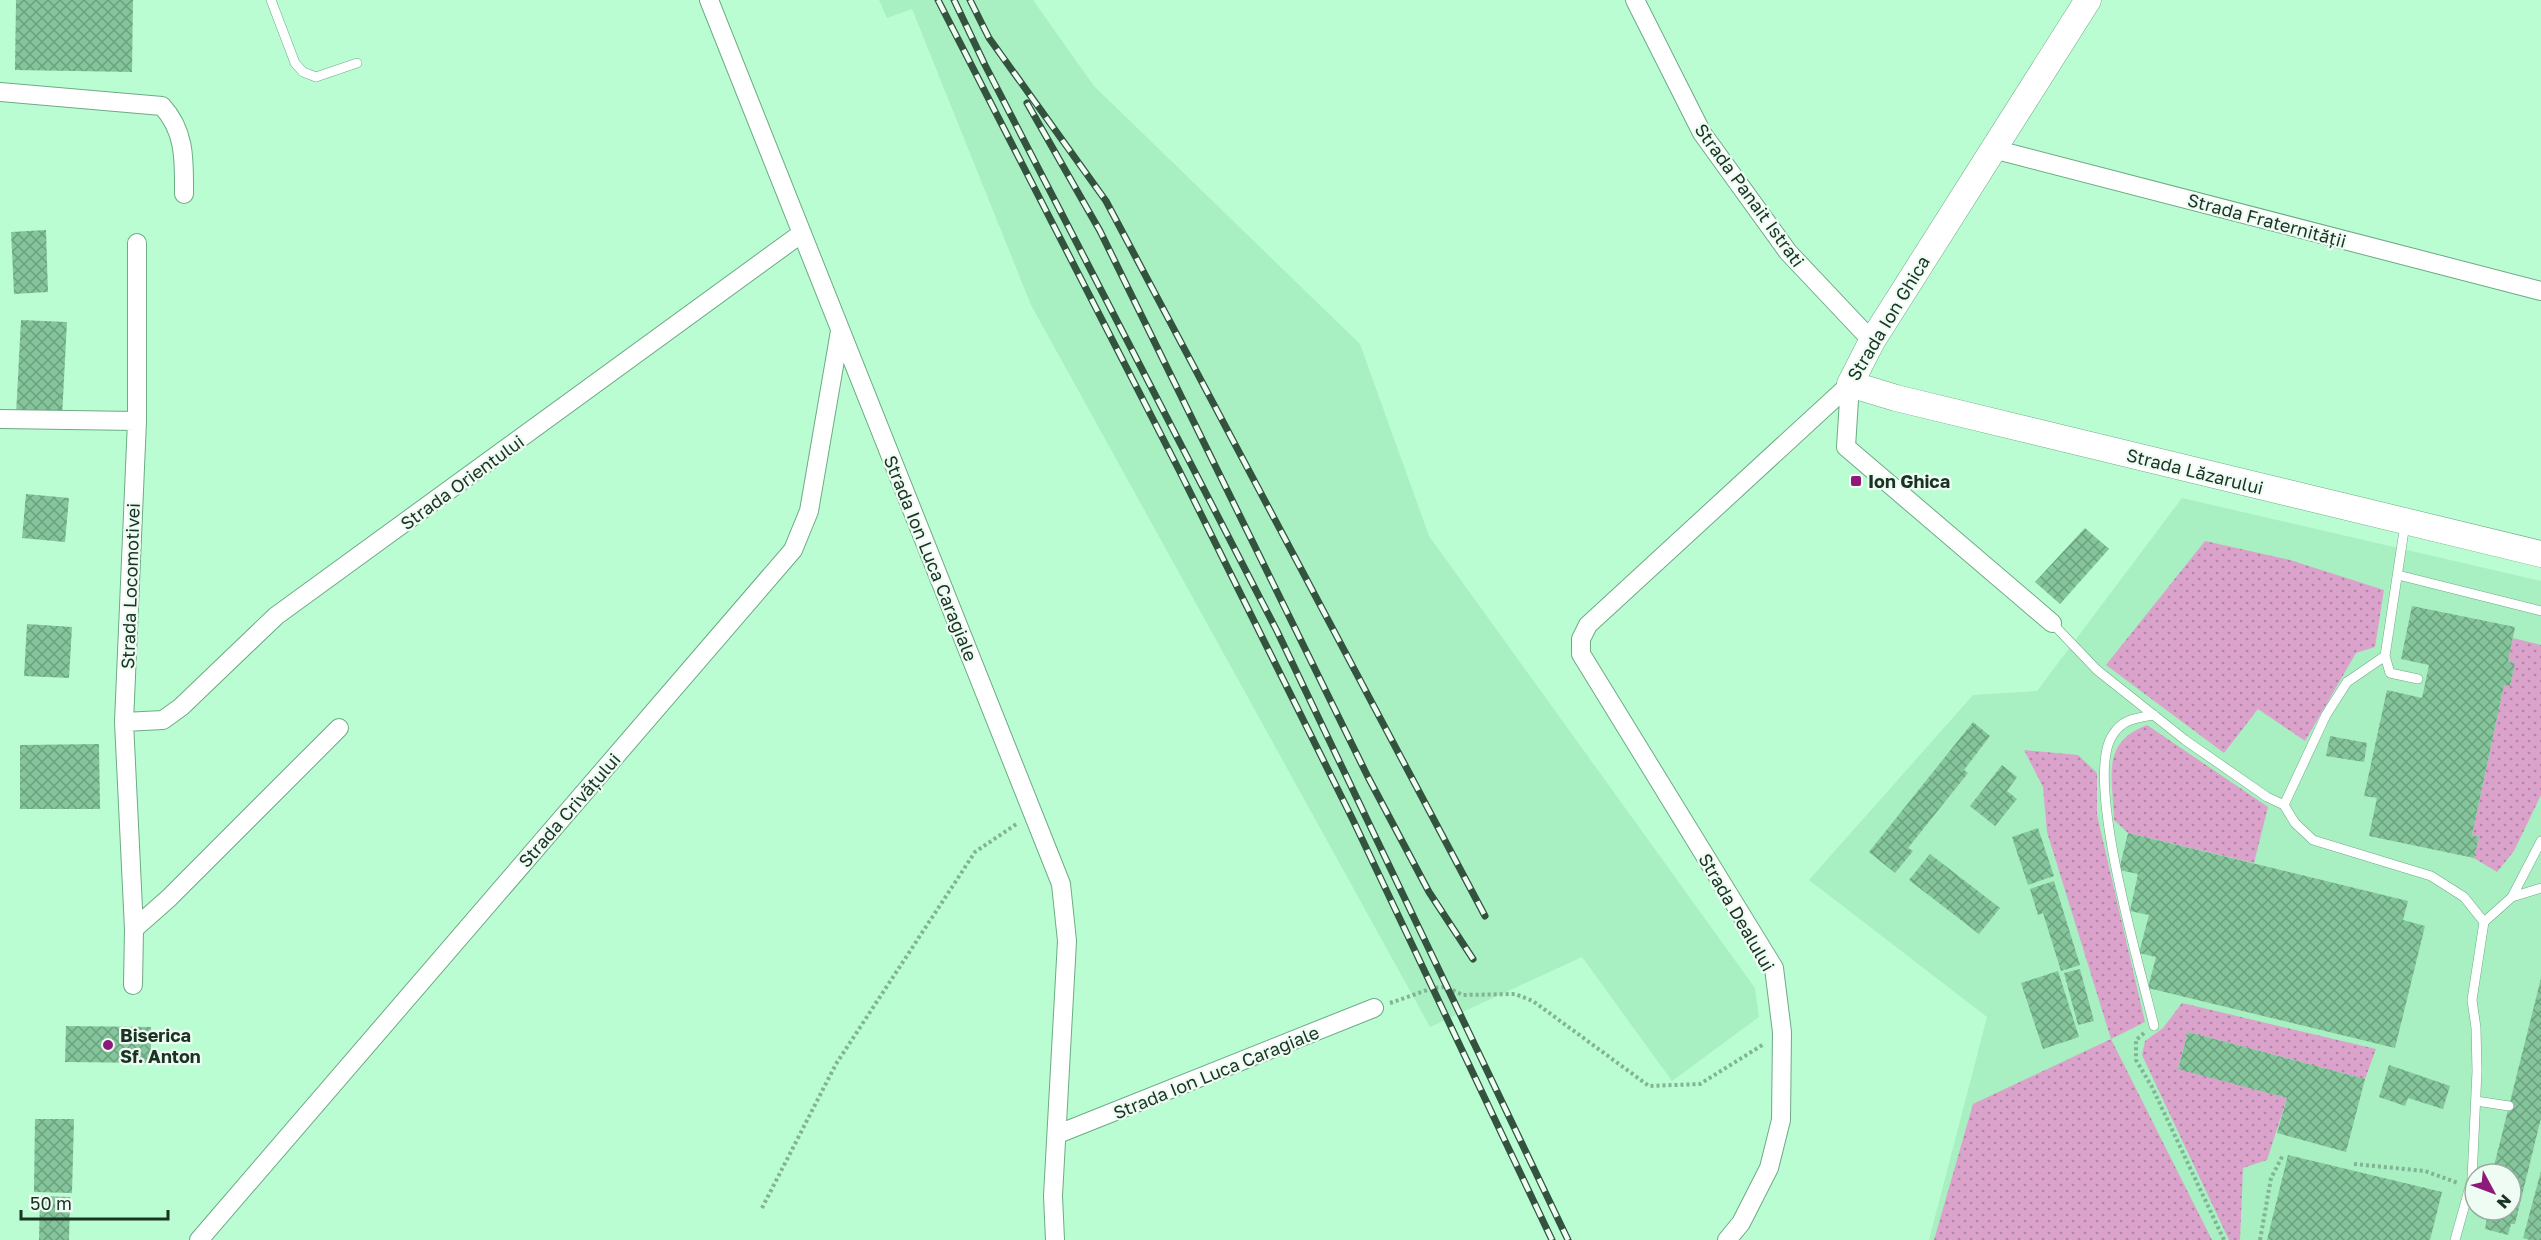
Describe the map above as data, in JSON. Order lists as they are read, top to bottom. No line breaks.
{"streets":{"street":["Strada Panait Istrati","Strada Fraternității","Strada Ion Ghica","Strada Lăzarului","Strada Orientului","Strada Ion Luca Caragiale","Strada Locomotivei","Strada Crivățului","Strada Dealului"]},"crossings":[["Strada Panait Istrati","Strada Ion Ghica"],["Strada Fraternității","Strada Ion Ghica"],["Strada Ion Ghica","Strada Lăzarului"],["Strada Ion Ghica","Strada Dealului"],["Strada Orientului","Strada Ion Luca Caragiale"],["Strada Orientului","Strada Locomotivei"],["Strada Ion Luca Caragiale","Strada Crivățului"]],"places":{"transit":["Ion Ghica"],"other":["Biserica Sf. Anton"]},"scale_bar":"50 m","north":"bottom right"}
